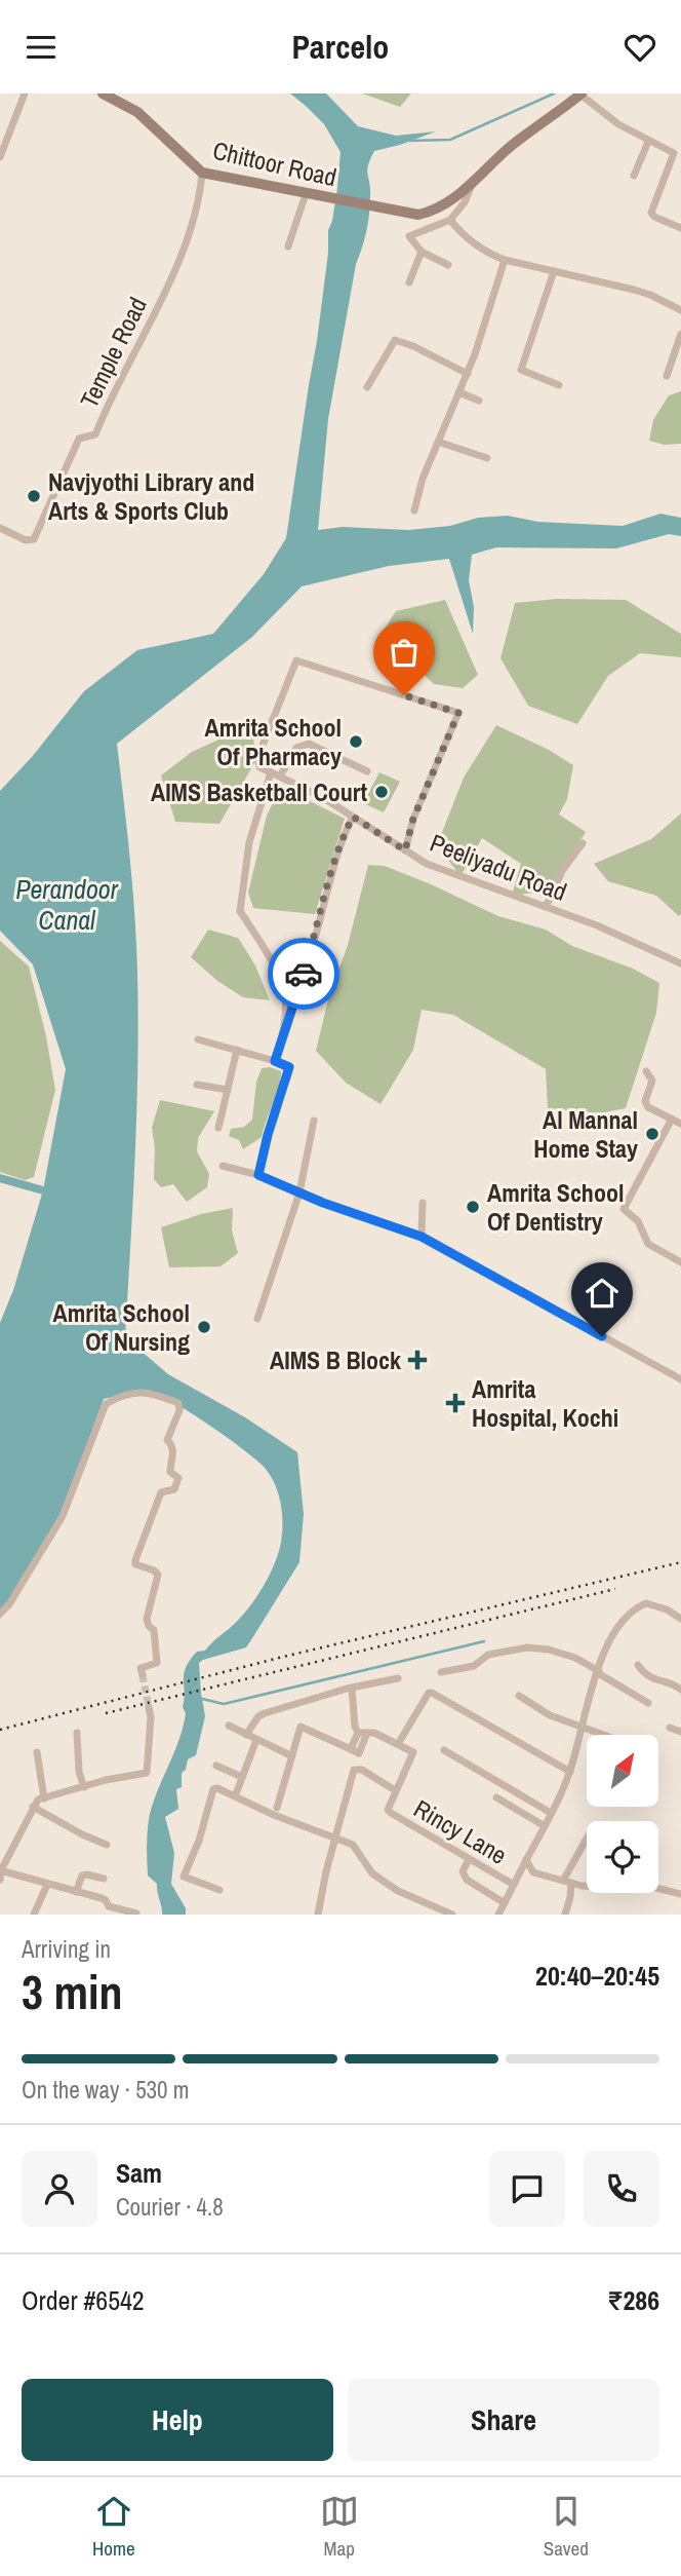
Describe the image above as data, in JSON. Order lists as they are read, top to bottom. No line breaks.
{"streets":{"main road":["Chittoor Road"],"street":["Temple Road","Peeliyadu Road","Rincy Lane"]},"crossings":[["Chittoor Road","Temple Road"]],"water":["Perandoor Canal"],"places":{"other":["Navjyothi Library and Arts & Sports Club","Amrita School Of Pharmacy","AIMS Basketball Court","Al Mannal Home Stay","Amrita School Of Dentistry","Amrita School Of Nursing"],"health":["AIMS B Block","Amrita Hospital, Kochi"]},"north":"top right","page":{"header":"Parcelo","heading":["3 min","Arriving in","20:40–20:45"],"panel":["Sam","Courier · 4.8","Order #6542","₹286"],"bar":"On the way · 530 m","buttons":["Help","Share"],"tabs":["Home","Map","Saved"]}}
